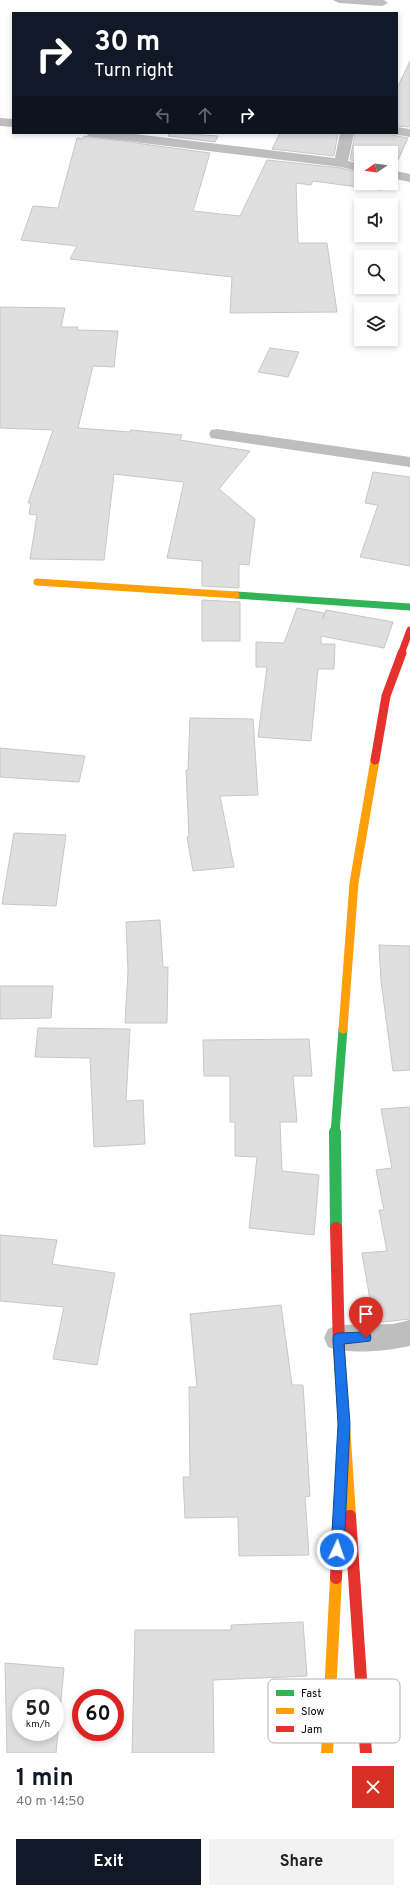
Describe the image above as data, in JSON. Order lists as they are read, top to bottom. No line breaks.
{"legend":["Fast","Slow","Jam"],"north":"left","page":{"turn":["30 m","Turn right"],"speed":"50 km/h","limit":"60","heading":["1 min","40 m · 14:50"],"buttons":["Exit","Share"]}}
